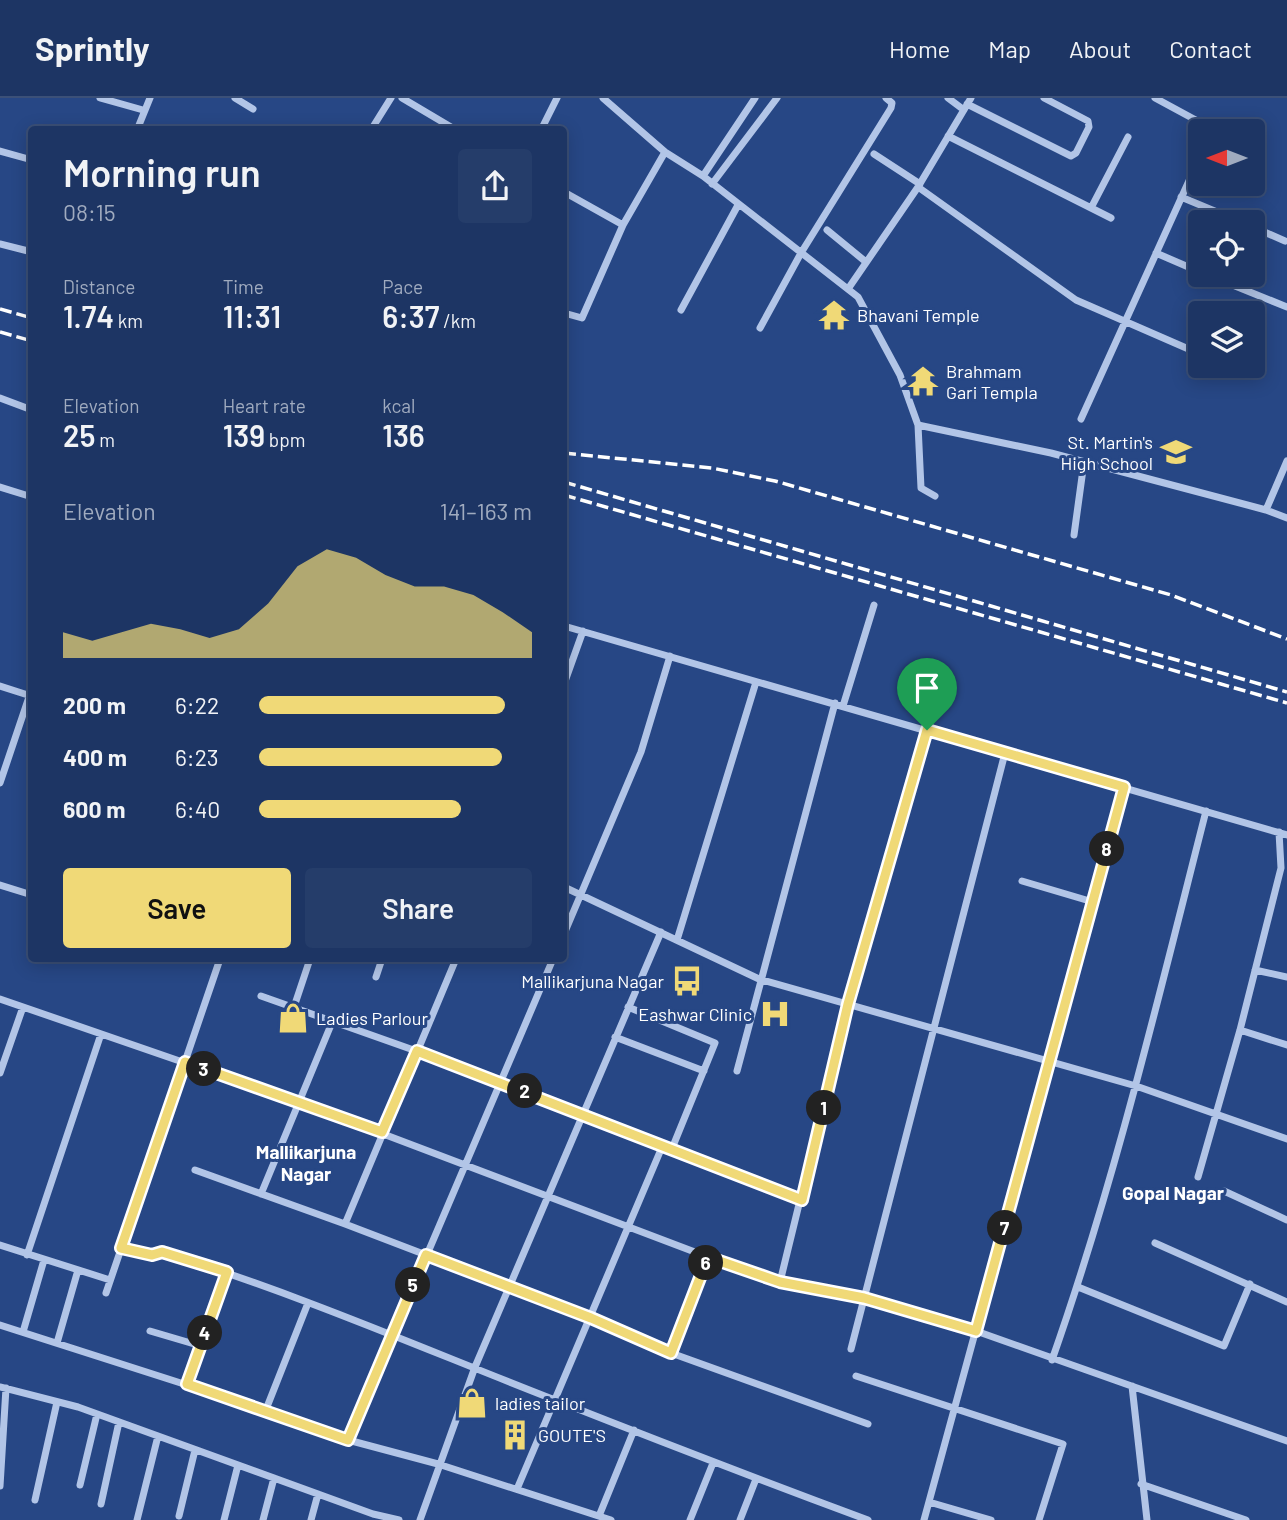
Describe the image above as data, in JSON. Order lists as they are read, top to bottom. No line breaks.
{"districts":["Mallikarjuna Nagar","Gopal Nagar"],"places":{"temple":["Bhavani Temple","Brahmam Gari Templa"],"school or university":["St. Martin's High School"],"bus stop":["Mallikarjuna Nagar"],"hospital":["Eashwar Clinic"],"shop":["Ladies Parlour","ladies tailor"],"building":["GOUTE'S"]},"north":"left","page":{"header":"Sprintly","nav":["Home","Map","About","Contact"],"heading":["Morning run","08:15"],"stats":[["Distance","1.74 km"],["Time","11:31"],["Pace","6:37 /km"],["Elevation","25 m"],["Heart rate","139 bpm"],["kcal","136"]],"chart":["Elevation","141–163 m"],"list":[{"name":"200 m","note":"6:22"},{"name":"400 m","note":"6:23"},{"name":"600 m","note":"6:40"}],"pins":["8","3","2","1","7","6","5","4"],"buttons":["Save","Share"]}}
